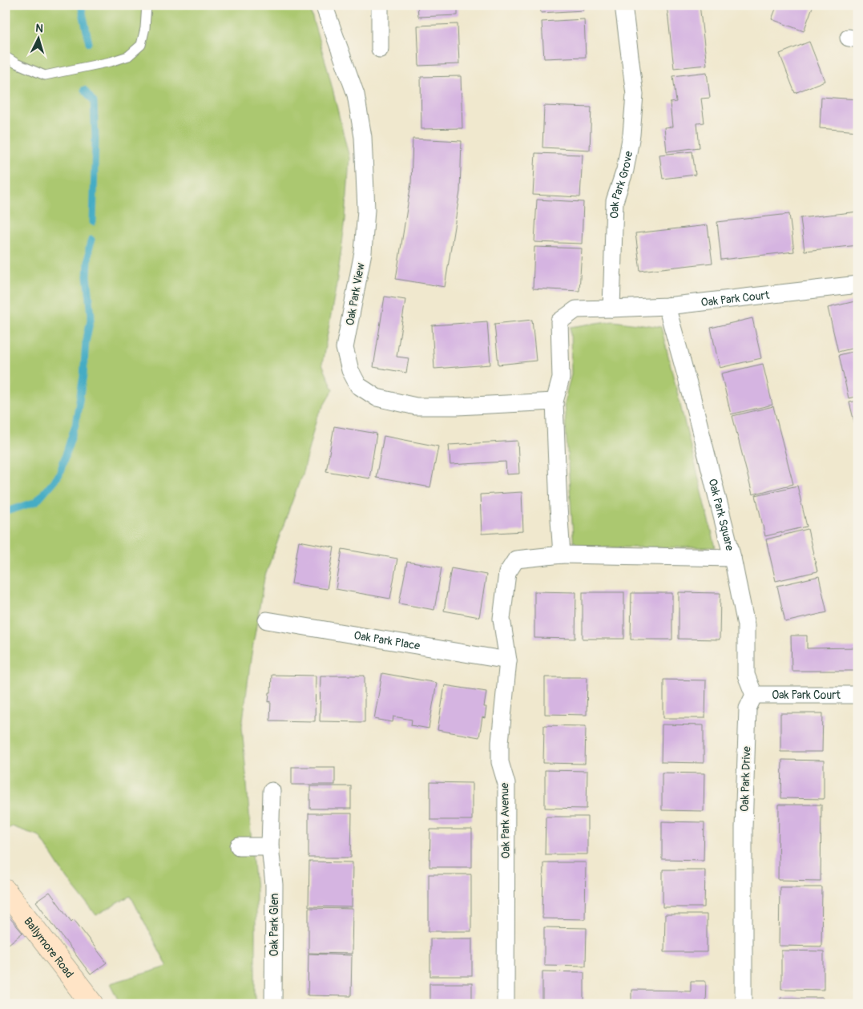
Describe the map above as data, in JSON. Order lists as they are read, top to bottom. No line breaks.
{"streets":{"main road":["Ballymore Road"],"street":["Oak Park Grove","Oak Park View","Oak Park Court","Oak Park Square","Oak Park Place","Oak Park Drive","Oak Park Avenue","Oak Park Glen"]},"crossings":[["Oak Park Grove","Oak Park Court"],["Oak Park Court","Oak Park Square"],["Oak Park Court","Oak Park Drive"],["Oak Park Square","Oak Park Avenue"],["Oak Park Place","Oak Park Avenue"]],"north":"top"}
